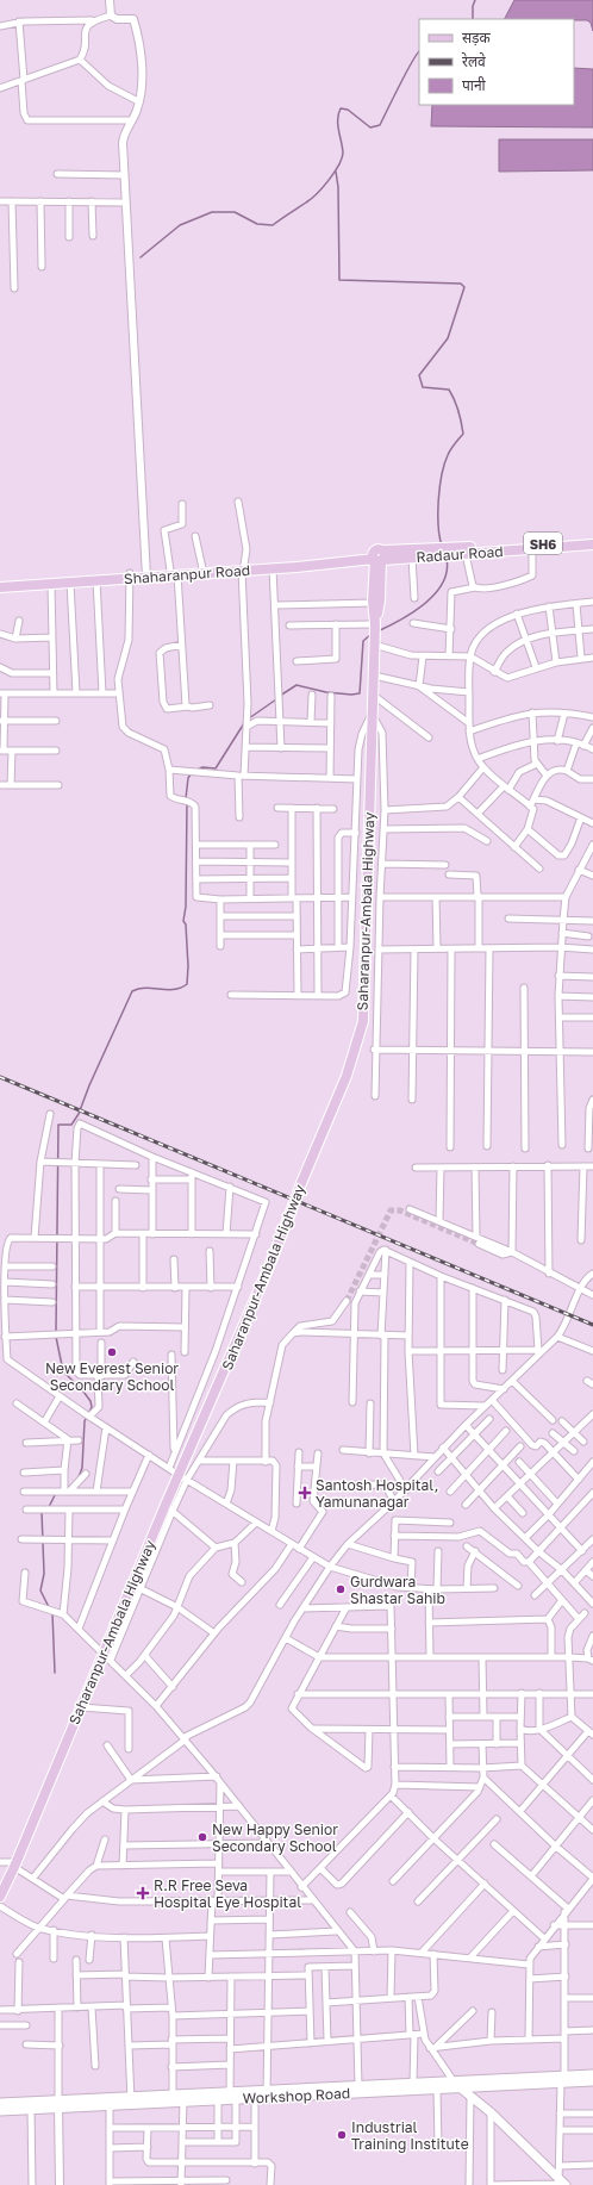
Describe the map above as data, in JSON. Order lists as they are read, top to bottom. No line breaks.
{"streets":{"main road":["SH6","Radaur Road","Shaharanpur Road","Saharanpur-Ambala Highway","Workshop Road"]},"crossings":[["Radaur Road","Shaharanpur Road"],["Radaur Road","Saharanpur-Ambala Highway"],["Shaharanpur Road","Saharanpur-Ambala Highway"]],"places":{"other":["New Everest Senior Secondary School","Gurdwara Shastar Sahib","New Happy Senior Secondary School","Industrial Training Institute"],"health":["Santosh Hospital, Yamunanagar","R.R Free Seva Hospital Eye Hospital"]},"legend":["सड़क","रेलवे","पानी"]}
